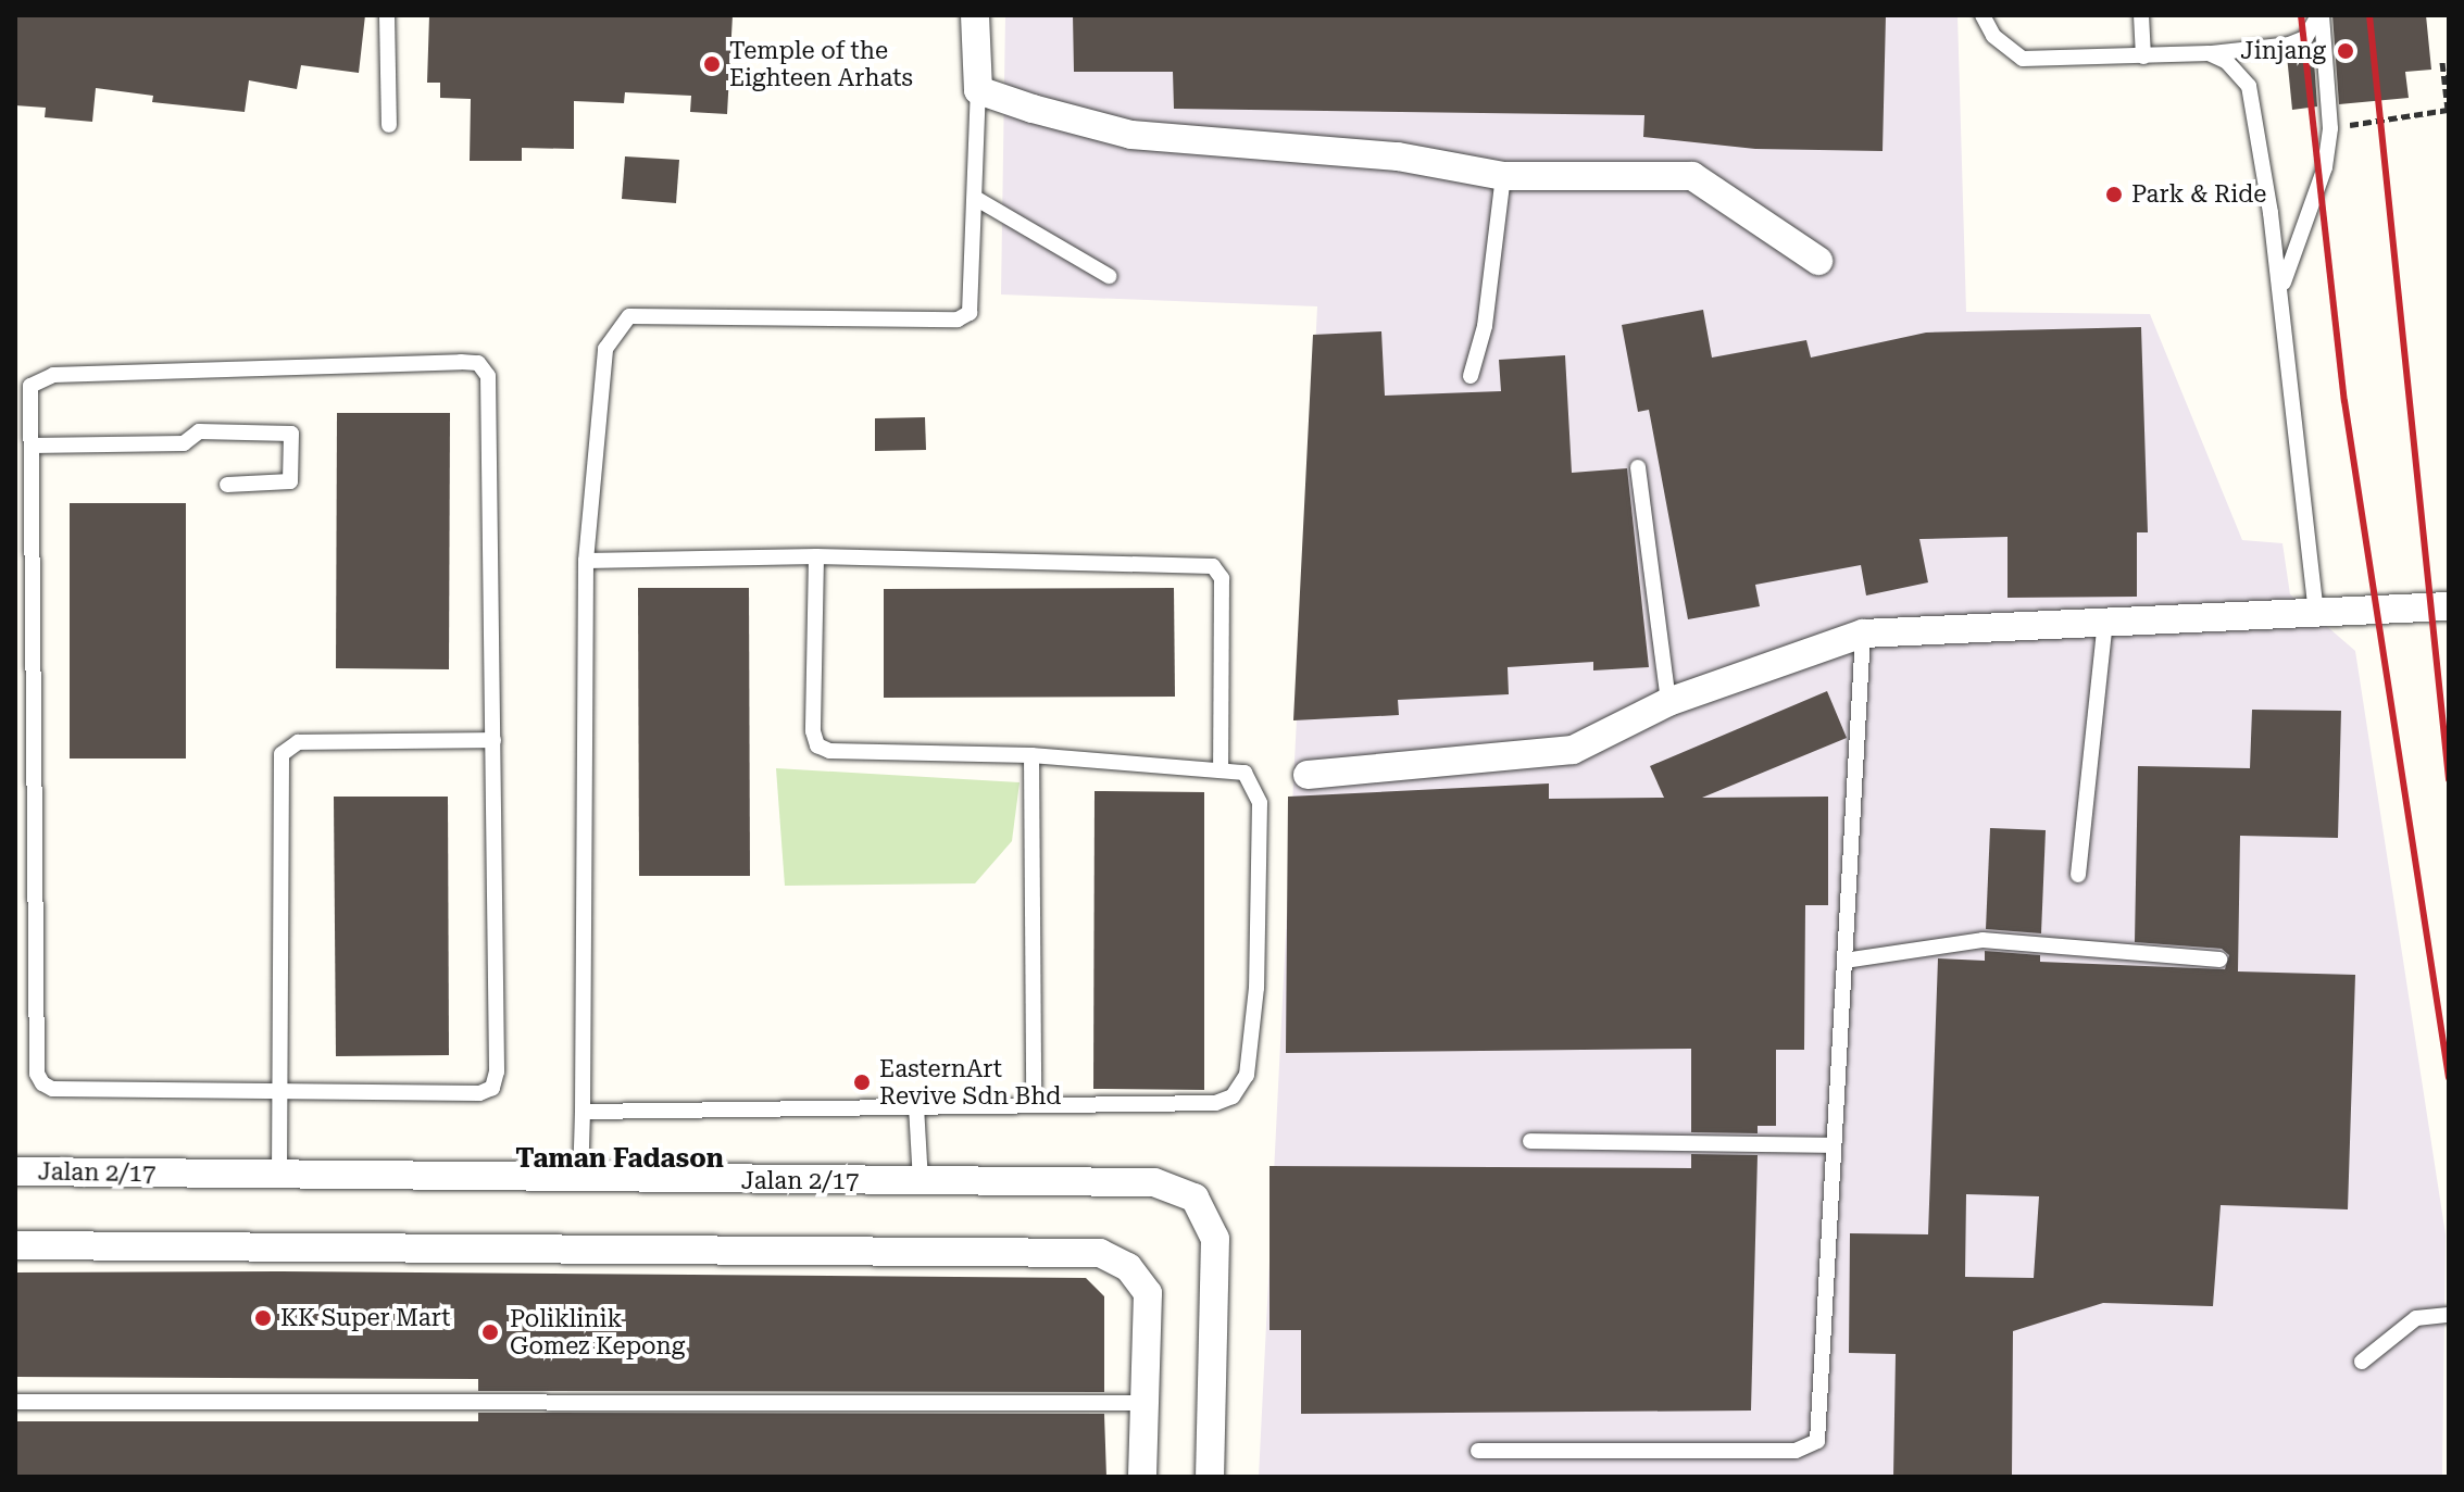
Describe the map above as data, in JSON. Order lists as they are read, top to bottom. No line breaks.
{"streets":{"street":["Jalan 2/17"]},"districts":["Taman Fadason"],"places":["Jinjang","Temple of the Eighteen Arhats","Park & Ride","EasternArt Revive Sdn Bhd","KK Super Mart","Poliklinik Gomez Kepong"]}
